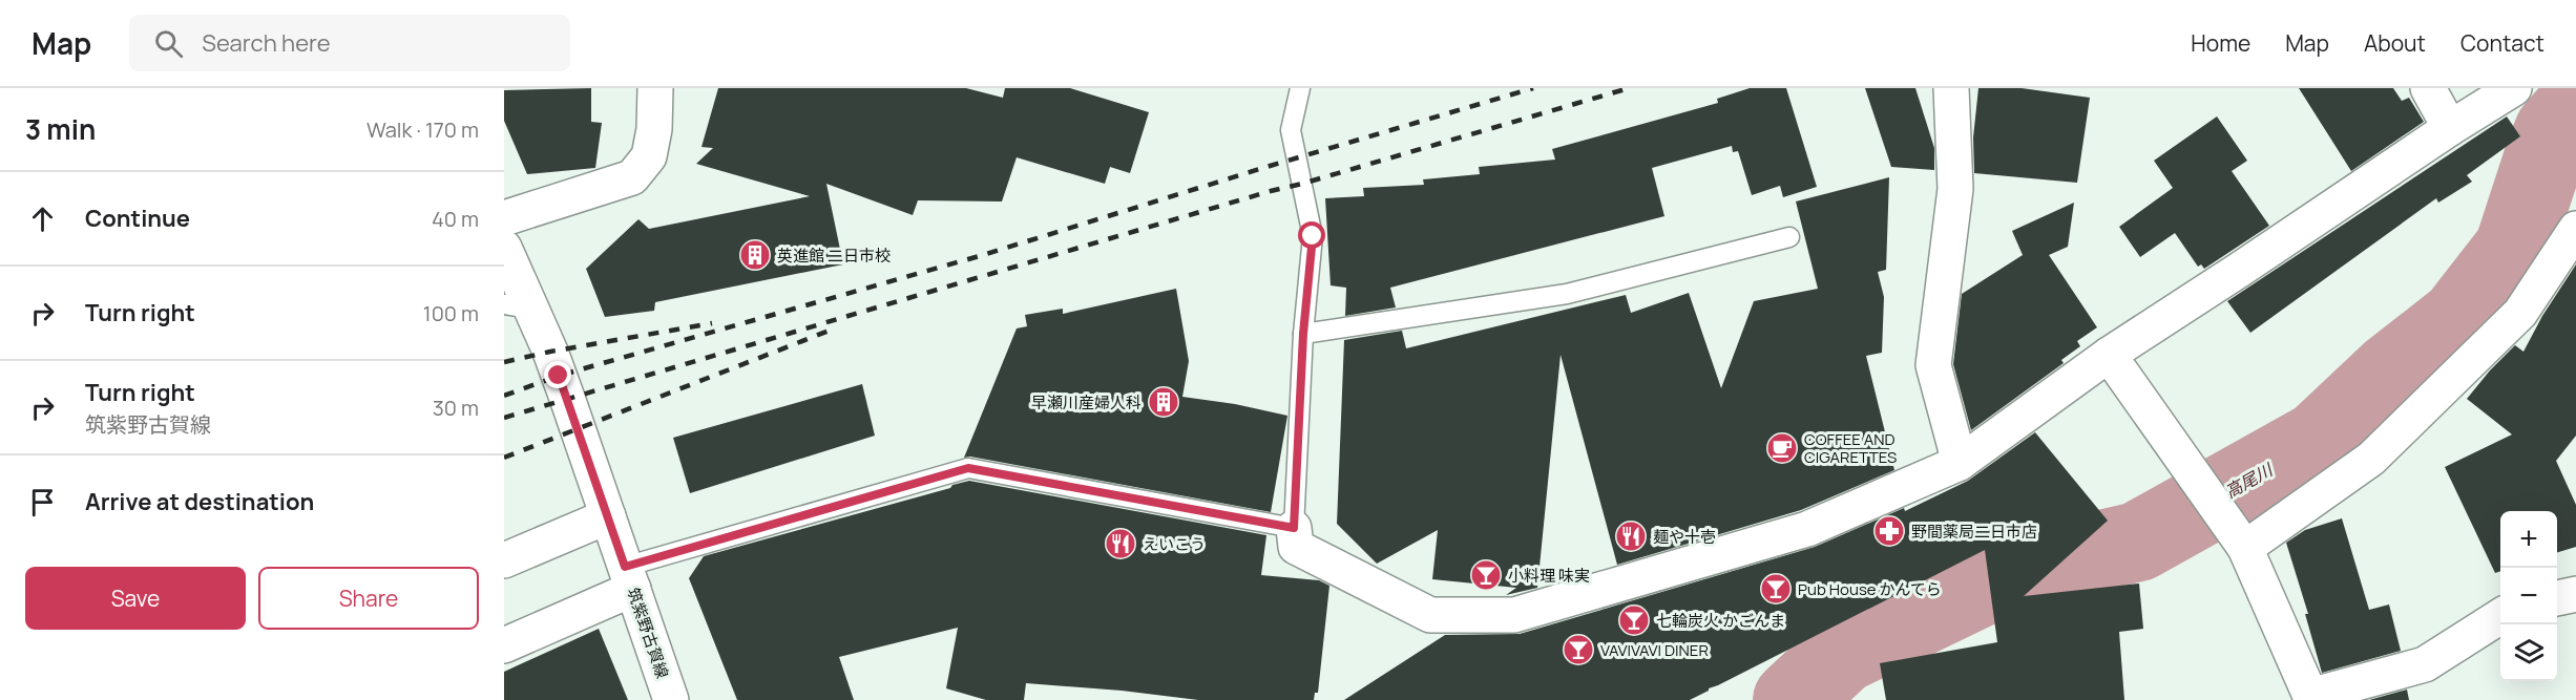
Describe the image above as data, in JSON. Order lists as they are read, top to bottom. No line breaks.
{"streets":{"street":["筑紫野古賀線"]},"water":["高尾川"],"places":{"building":["英進館 二日市校","早瀬川産婦人科"],"cafe":["COFFEE AND CIGARETTES"],"pharmacy":["野間薬局二日市店"],"restaurant":["麺や十壱","えいこう"],"bar":["小料理 味実","Pub House かんてら","七輪炭火 かごんま","VAVIVAVI DINER"]},"page":{"header":"Map","search":"Search here","nav":["Home","Map","About","Contact"],"heading":["3 min","Walk · 170 m"],"list":[["Continue","40 m"],["Turn right","100 m"],["Turn right","筑紫野古賀線","30 m"],"Arrive at destination"],"map_buttons":["+","−"],"buttons":["Save","Share"]}}
